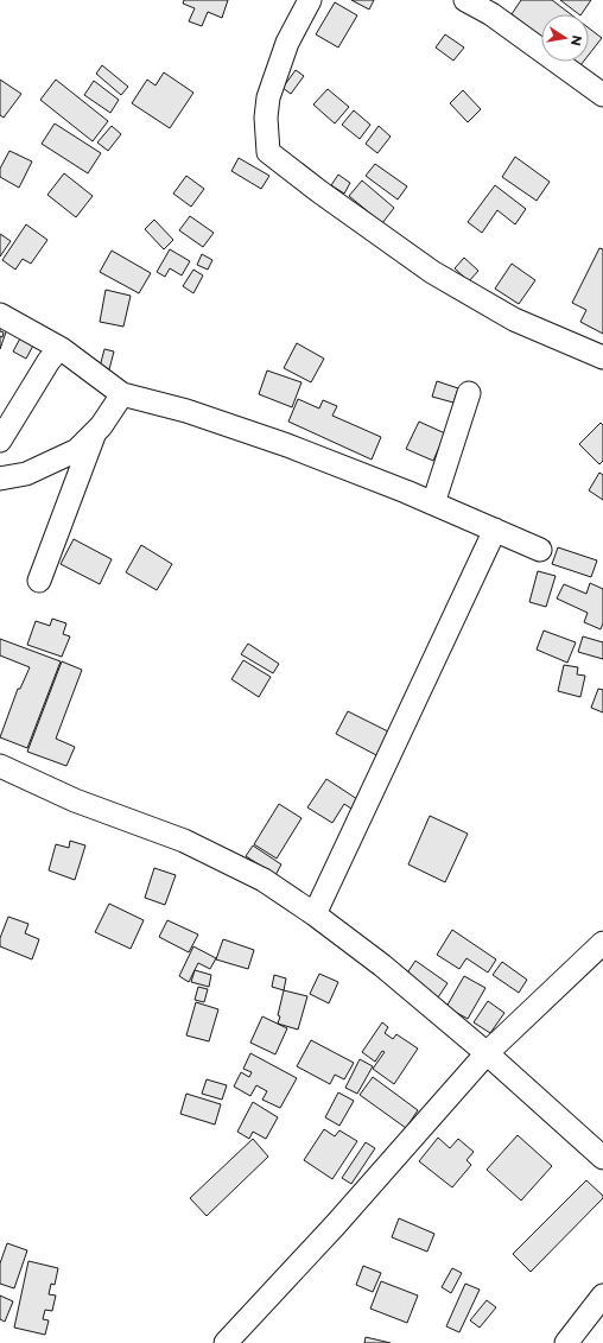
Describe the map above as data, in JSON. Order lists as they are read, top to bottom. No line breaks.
{"north":"right"}
